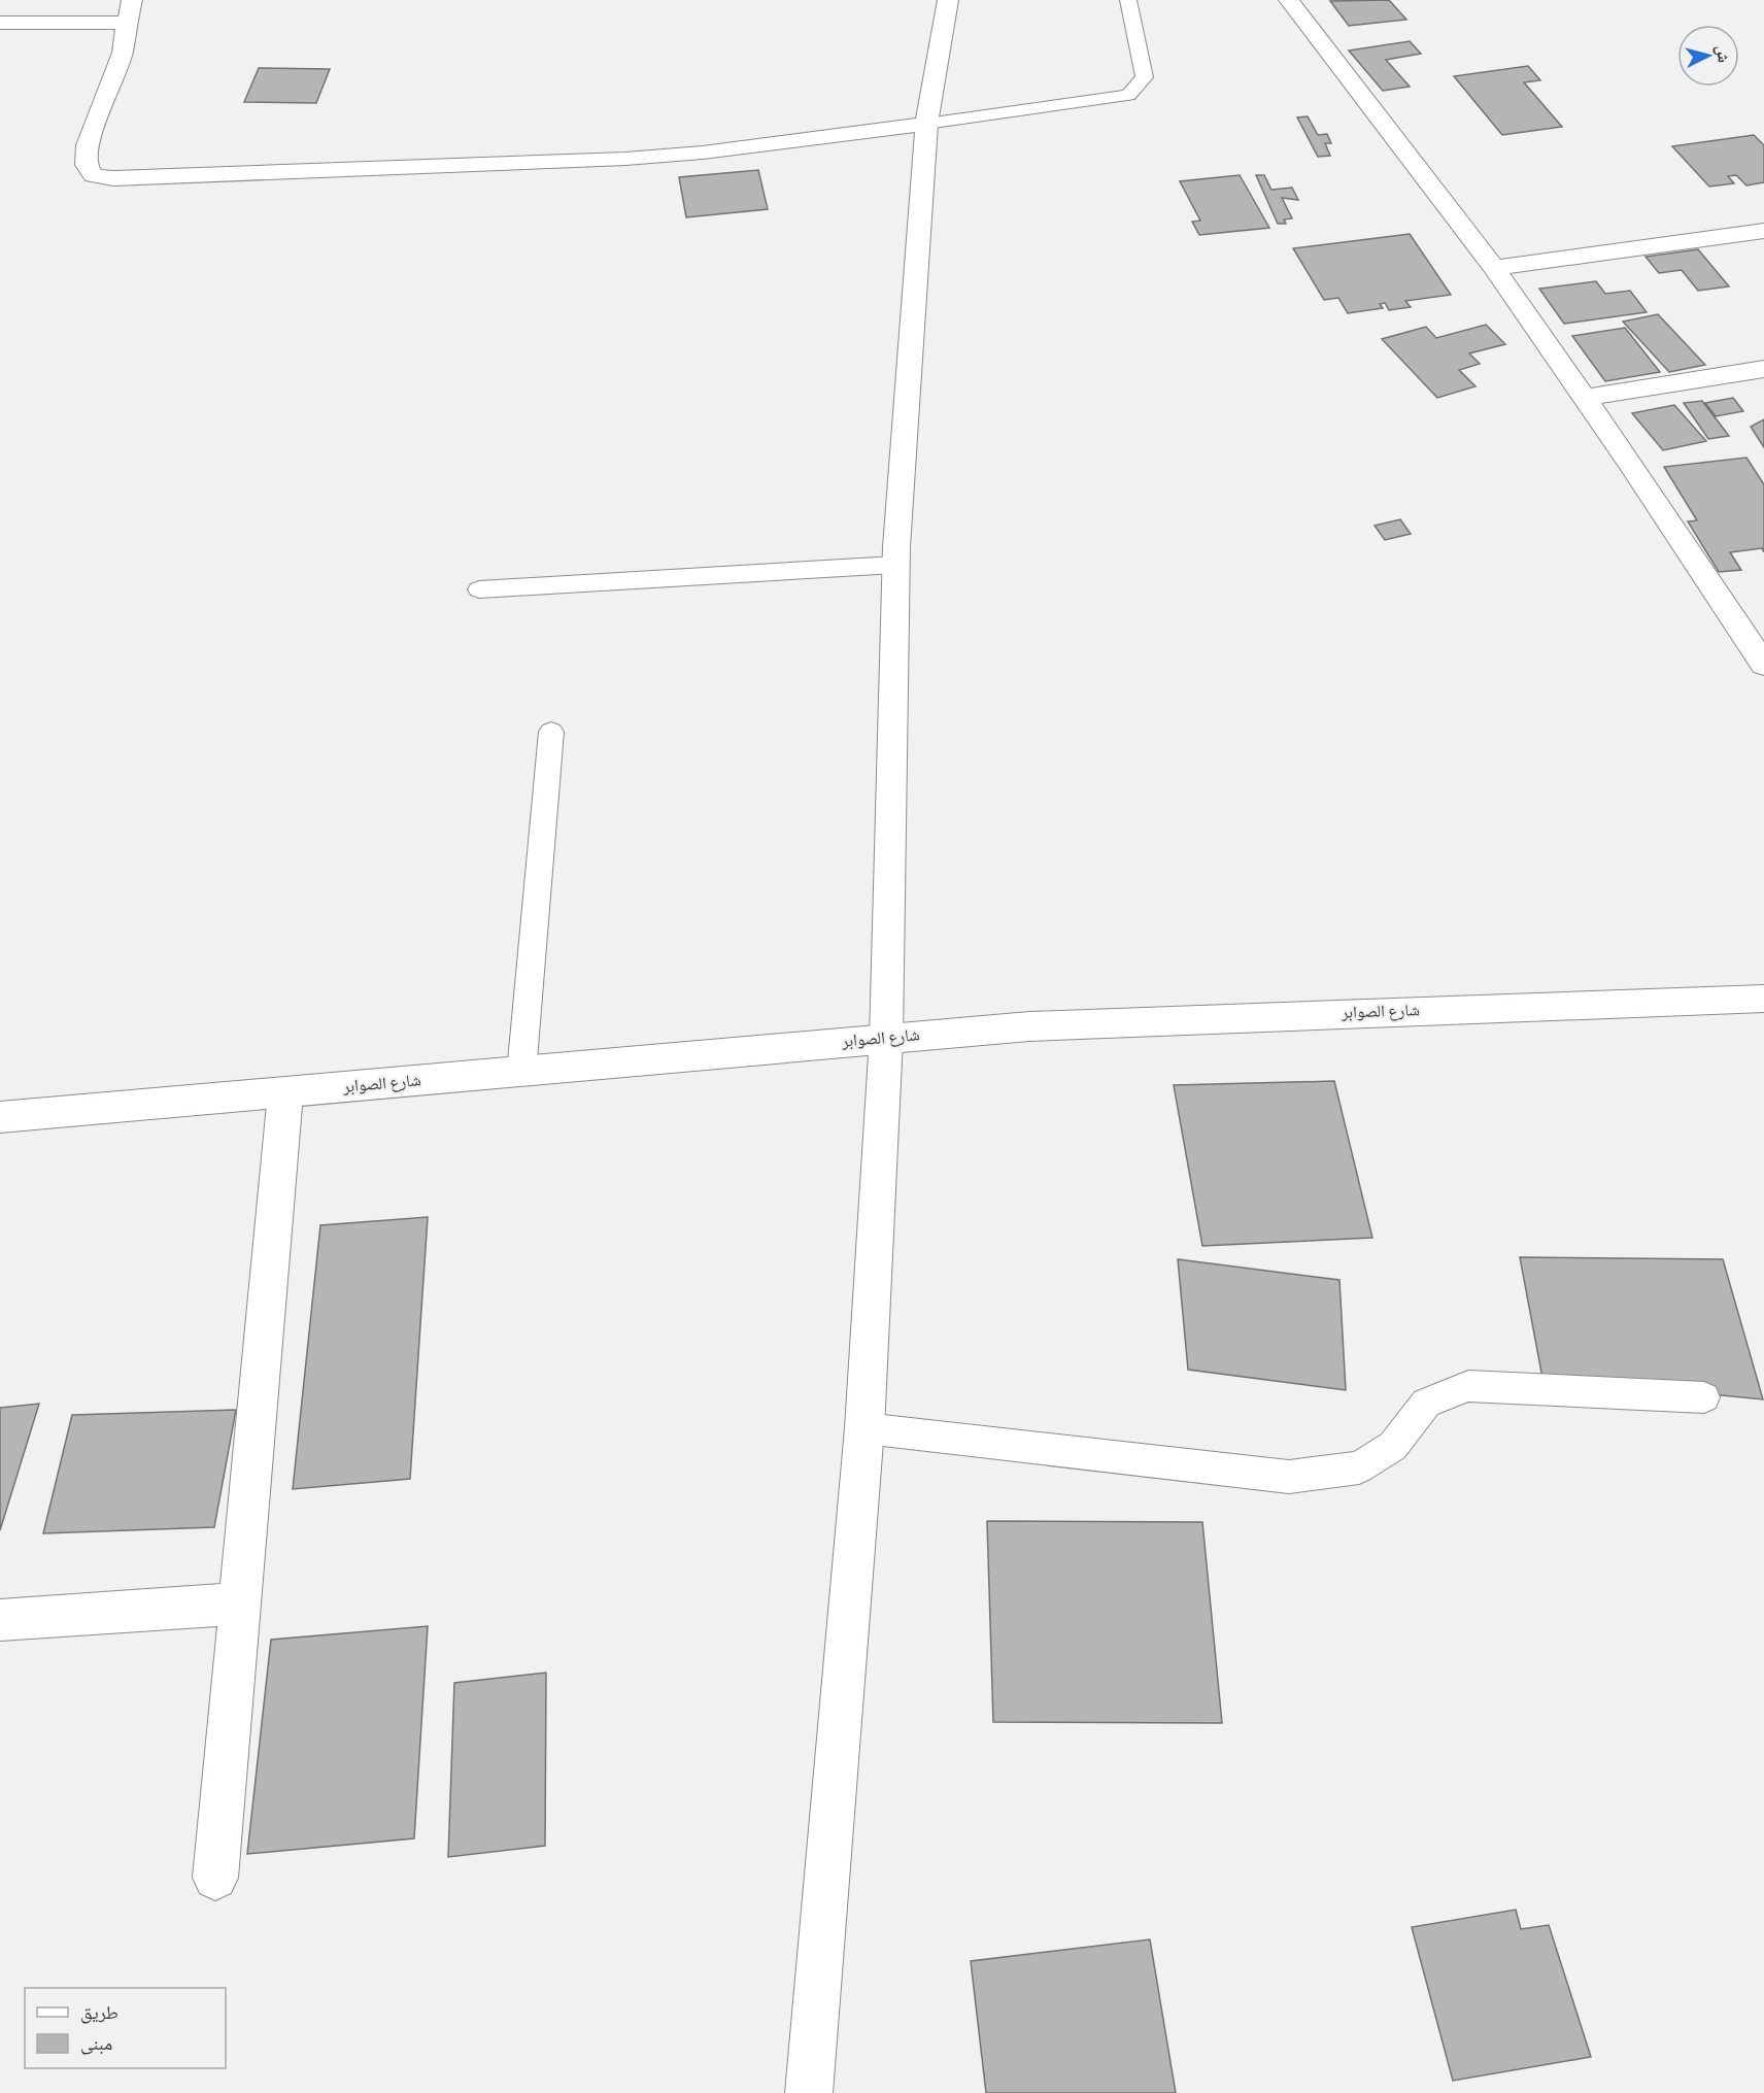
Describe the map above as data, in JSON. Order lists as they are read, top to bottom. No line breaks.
{"streets":{"street":["شارع الصوابر"]},"legend":["طريق","مبنى"],"north":"right"}
